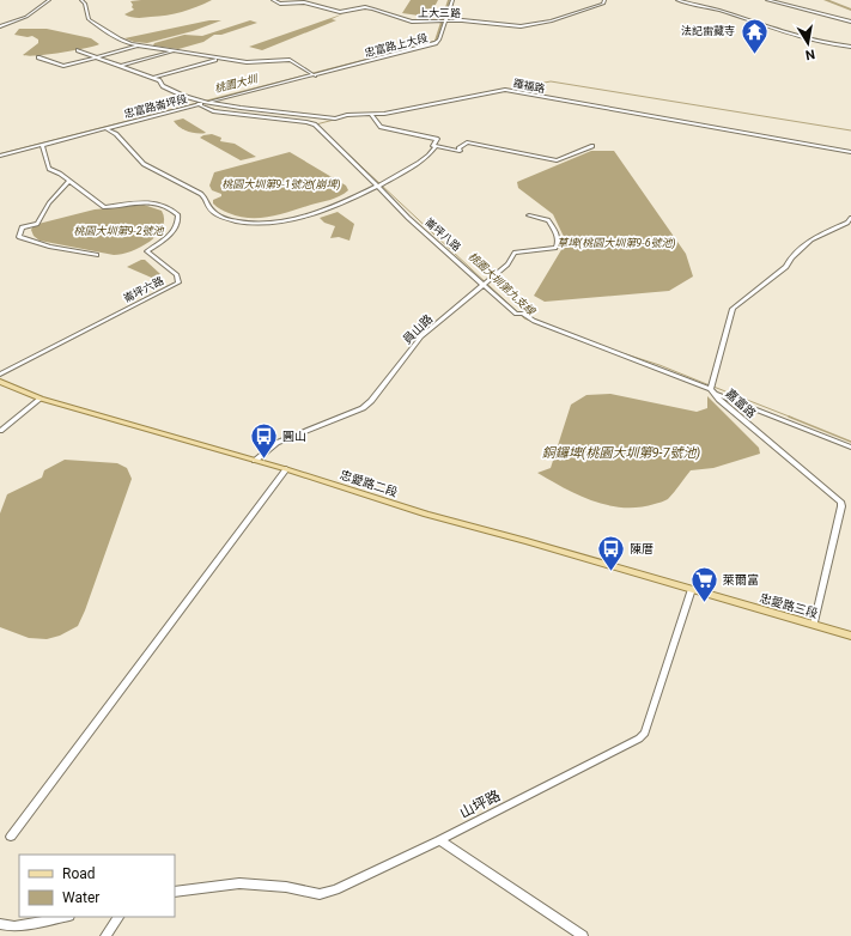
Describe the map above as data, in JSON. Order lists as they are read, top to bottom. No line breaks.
{"streets":{"main road":["忠愛路二段","忠愛路三段"],"street":["上大三路","忠富路上大段","羅福路","忠富路崙坪段","崙坪八路","崙坪六路","員山路","嘉富路","山坪路"]},"crossings":[["上大三路","忠富路上大段"],["忠富路上大段","忠富路崙坪段"],["羅福路","忠富路崙坪段"],["羅福路","崙坪八路"],["忠富路崙坪段","崙坪八路"],["忠富路崙坪段","崙坪六路"],["崙坪八路","員山路"],["崙坪八路","嘉富路"],["員山路","忠愛路二段"],["嘉富路","忠愛路三段"],["忠愛路二段","忠愛路三段"],["忠愛路二段","山坪路"],["忠愛路三段","山坪路"]],"water":["桃園大圳","桃園大圳第9-1號池(崩埤)","桃園大圳第9-2號池","草埤(桃園大圳第9-6號池)","桃園大圳第九支線","銅鑼埤(桃園大圳第9-7號池)"],"places":{"temple":["法記雷藏寺"],"bus stop":["圓山","陳厝"],"supermarket":["萊爾富"]},"legend":["Road","Water"],"north":"bottom"}
